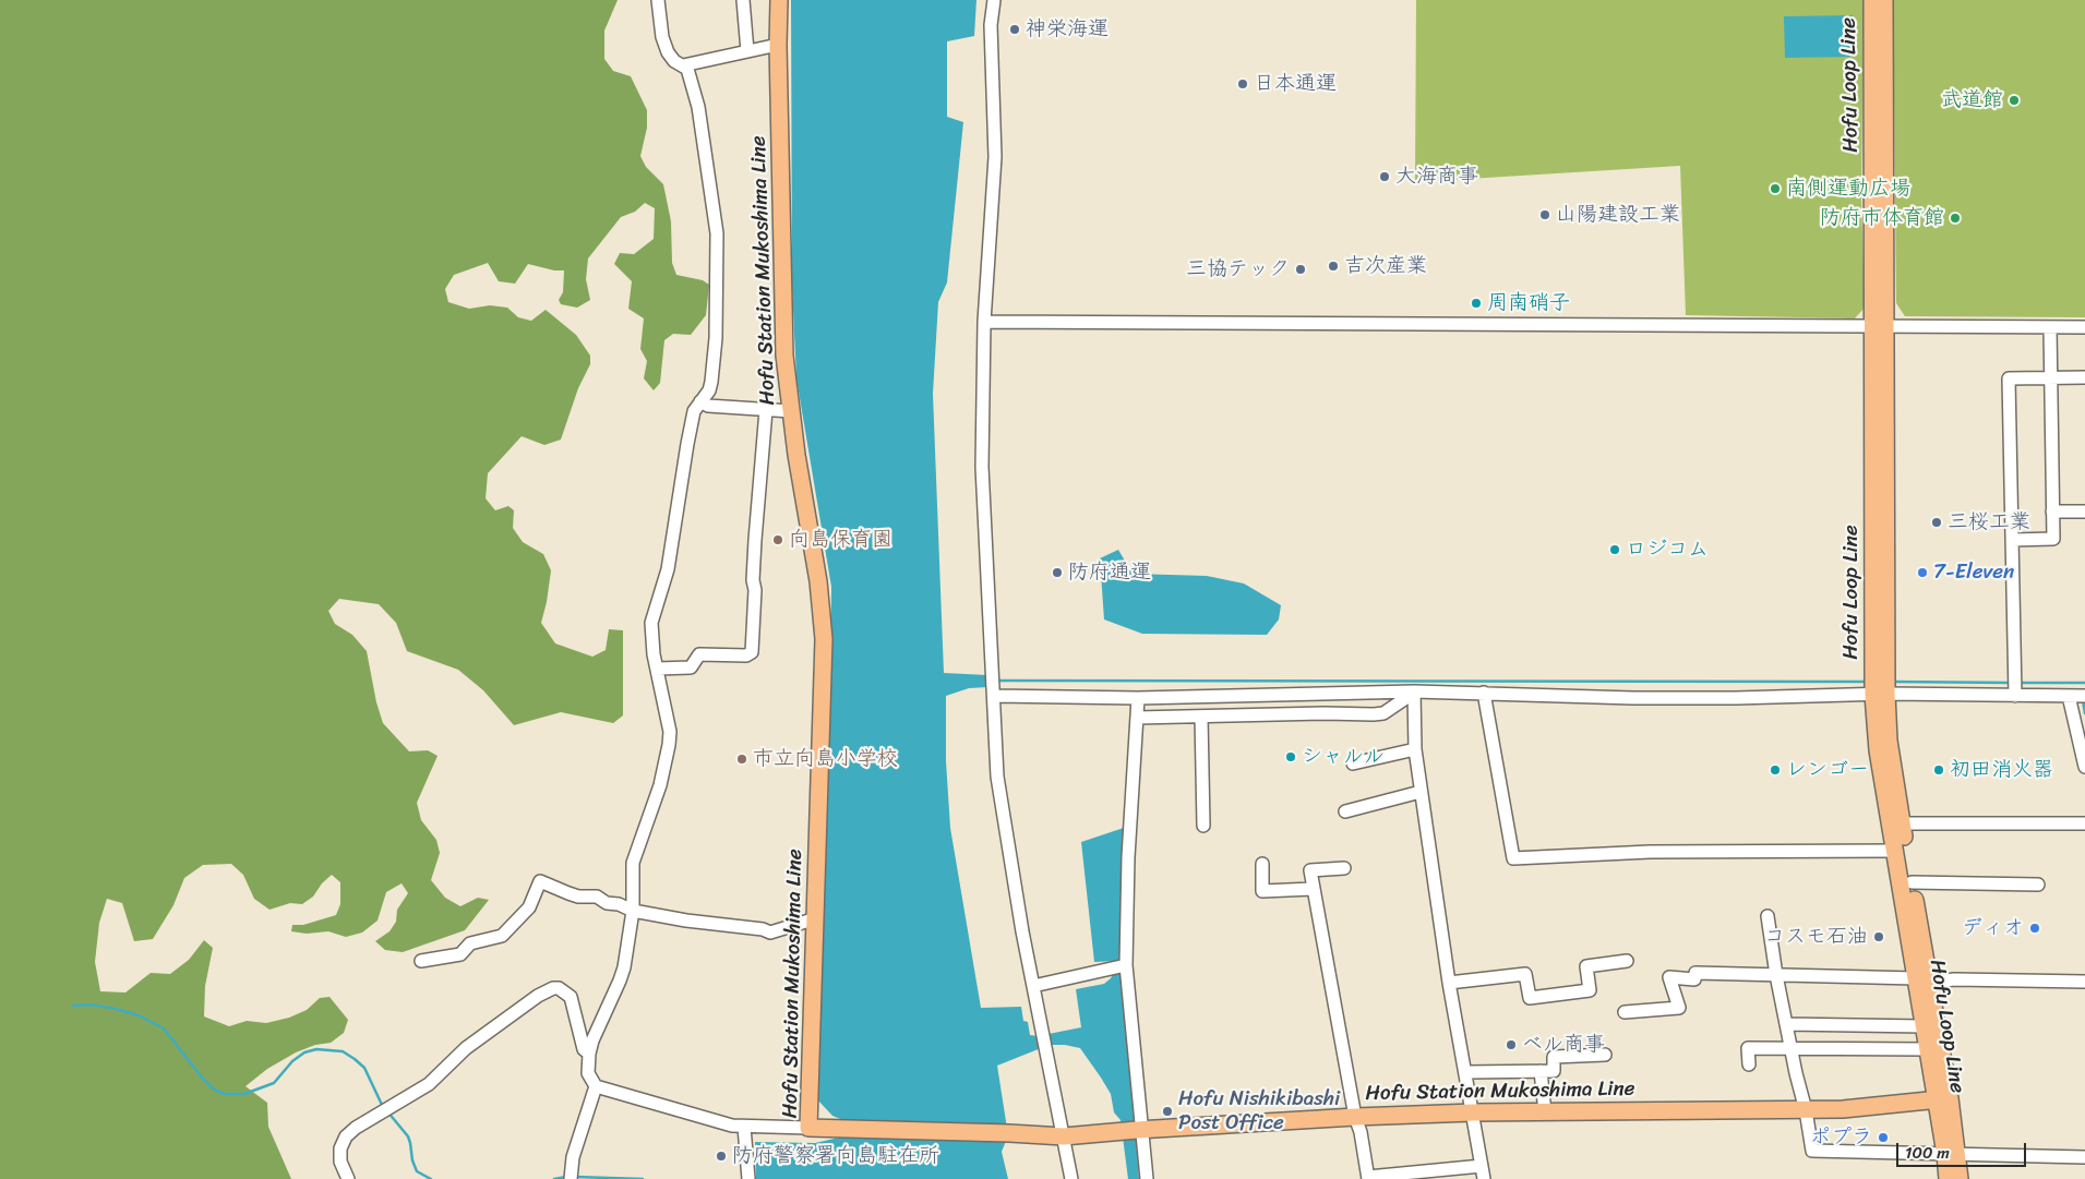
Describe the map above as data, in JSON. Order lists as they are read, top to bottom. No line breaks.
{"streets":{"main road":["Hofu Loop Line","Hofu Station Mukoshima Line"]},"crossings":[["Hofu Loop Line","Hofu Station Mukoshima Line"]],"places":["神栄海運","日本通運","武道館","大海商事","南側運動広場","山陽建設工業","防府市体育館","吉次産業","三協テック","周南硝子","三桜工業","向島保育園","ロジコム","防府通運","7-Eleven","シャルル","市立向島小学校","レンゴー","初田消火器","ディオ","コスモ石油","ベル商事","Hofu Nishikibashi Post Office","ポプラ","防府警察署向島駐在所"],"scale_bar":"100 m"}
